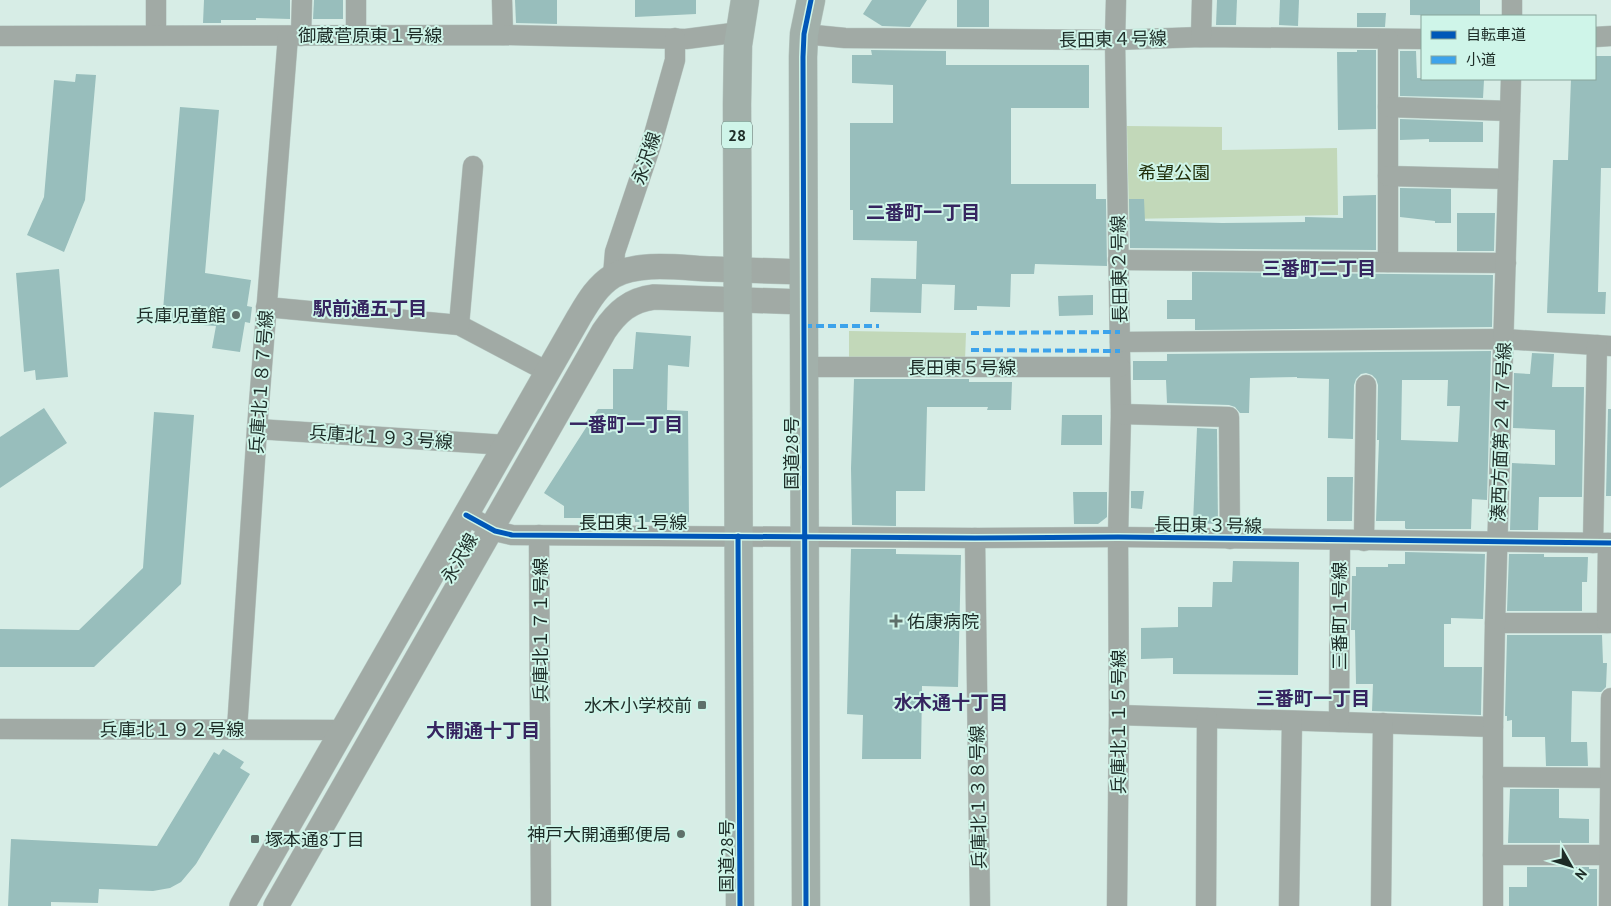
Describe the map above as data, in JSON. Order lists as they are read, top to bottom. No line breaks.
{"streets":{"highway":["28","国道28号"],"street":["御蔵菅原東１号線","長田東４号線","永沢線","長田東２号線","長田東５号線","兵庫北１８７号線","湊西方面第２４７号線","兵庫北１９３号線","長田東１号線","長田東３号線","三番町１号線","兵庫北１７１号線","兵庫北１１５号線","兵庫北１９２号線","兵庫北１３８号線"]},"crossings":[["御蔵菅原東１号線","永沢線"],["御蔵菅原東１号線","兵庫北１８７号線"],["御蔵菅原東１号線","国道28号"],["長田東４号線","長田東２号線"],["長田東４号線","国道28号"],["永沢線","兵庫北１９３号線"],["永沢線","国道28号"],["永沢線","長田東１号線"],["永沢線","兵庫北１９２号線"],["長田東２号線","長田東５号線"],["長田東２号線","長田東３号線"],["長田東２号線","兵庫北１１５号線"],["長田東５号線","国道28号"],["兵庫北１８７号線","兵庫北１９３号線"],["兵庫北１８７号線","兵庫北１９２号線"],["湊西方面第２４７号線","長田東３号線"],["国道28号","長田東１号線"],["国道28号","長田東３号線"],["長田東１号線","長田東３号線"],["長田東１号線","兵庫北１７１号線"],["長田東３号線","三番町１号線"],["長田東３号線","兵庫北１１５号線"],["長田東３号線","兵庫北１３８号線"]],"districts":["二番町一丁目","三番町二丁目","駅前通五丁目","一番町一丁目","三番町一丁目","水木通十丁目","大開通十丁目"],"parks":["希望公園"],"places":{"other":["兵庫児童館","神戸大開通郵便局"],"health":["佑康病院"],"transit":["水木小学校前","塚本通8丁目"]},"legend":["自転車道","小道"],"north":"bottom right"}
